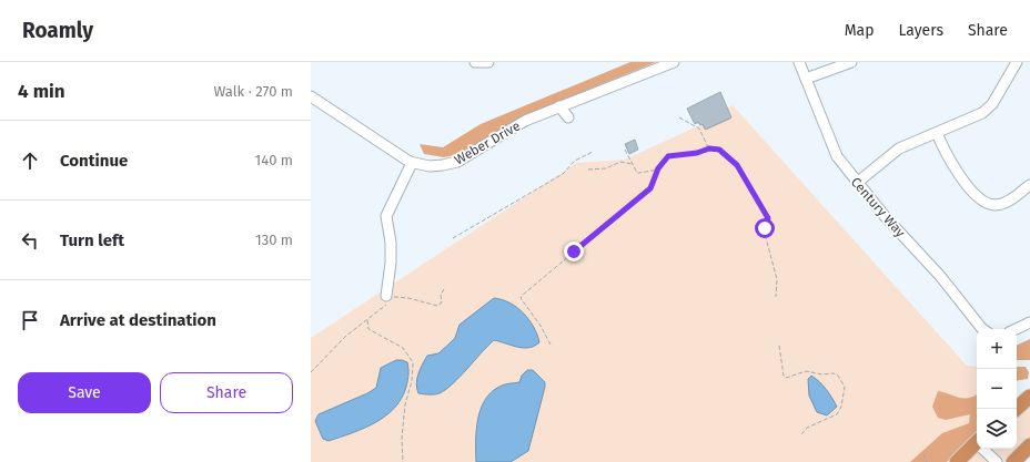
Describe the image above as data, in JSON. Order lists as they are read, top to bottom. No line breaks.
{"streets":{"street":["Weber Drive","Century Way"]},"page":{"header":"Roamly","nav":["Map","Layers","Share"],"heading":["4 min","Walk · 270 m"],"list":[["Continue","140 m"],["Turn left","130 m"],"Arrive at destination"],"map_buttons":["+","−"],"buttons":["Save","Share"]}}
